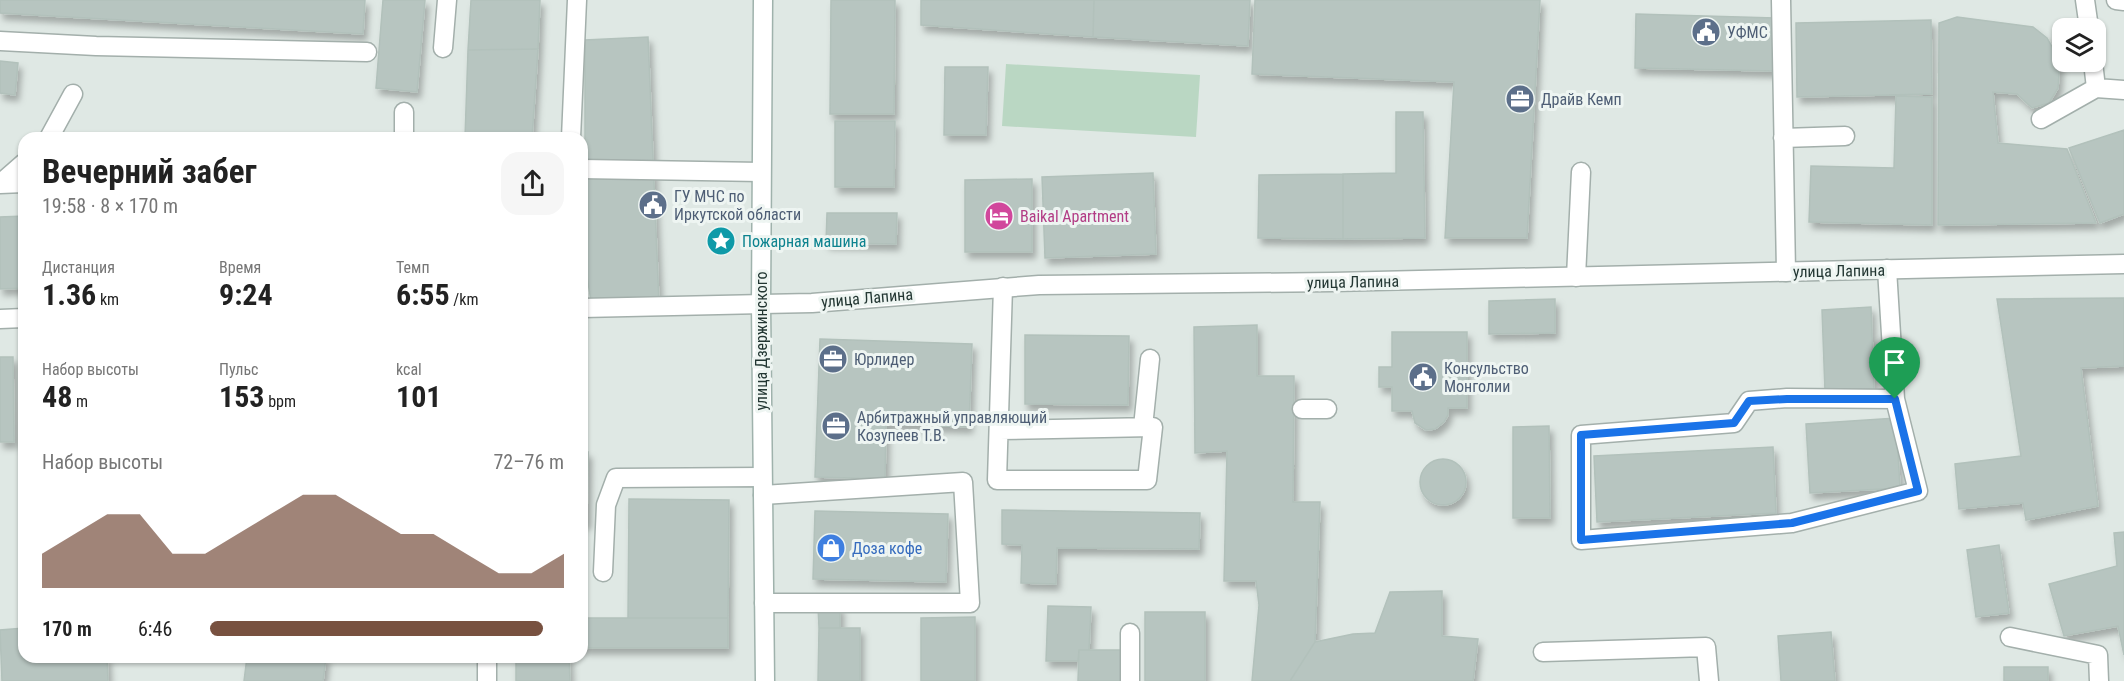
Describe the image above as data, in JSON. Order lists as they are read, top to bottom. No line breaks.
{"streets":{"street":["улица Лапина","улица Дзержинского"]},"crossings":[["улица Лапина","улица Дзержинского"]],"places":{"public building":["УФМС","ГУ МЧС по Иркутской области","Консульство Монголии"],"office":["Драйв Кемп","Юрлидер","Арбитражный управляющий Козупеев Т.В."],"hotel":["Baikal Apartment"],"place":["Пожарная машина"],"shop":["Доза кофе"]},"page":{"heading":["Вечерний забег","19:58 · 8 × 170 m"],"stats":[["Дистанция","1.36 km"],["Время","9:24"],["Темп","6:55 /km"],["Набор высоты","48 m"],["Пульс","153 bpm"],["kcal","101"]],"chart":["Набор высоты","72–76 m"],"list":[{"name":"170 m","note":"6:46"}]}}
